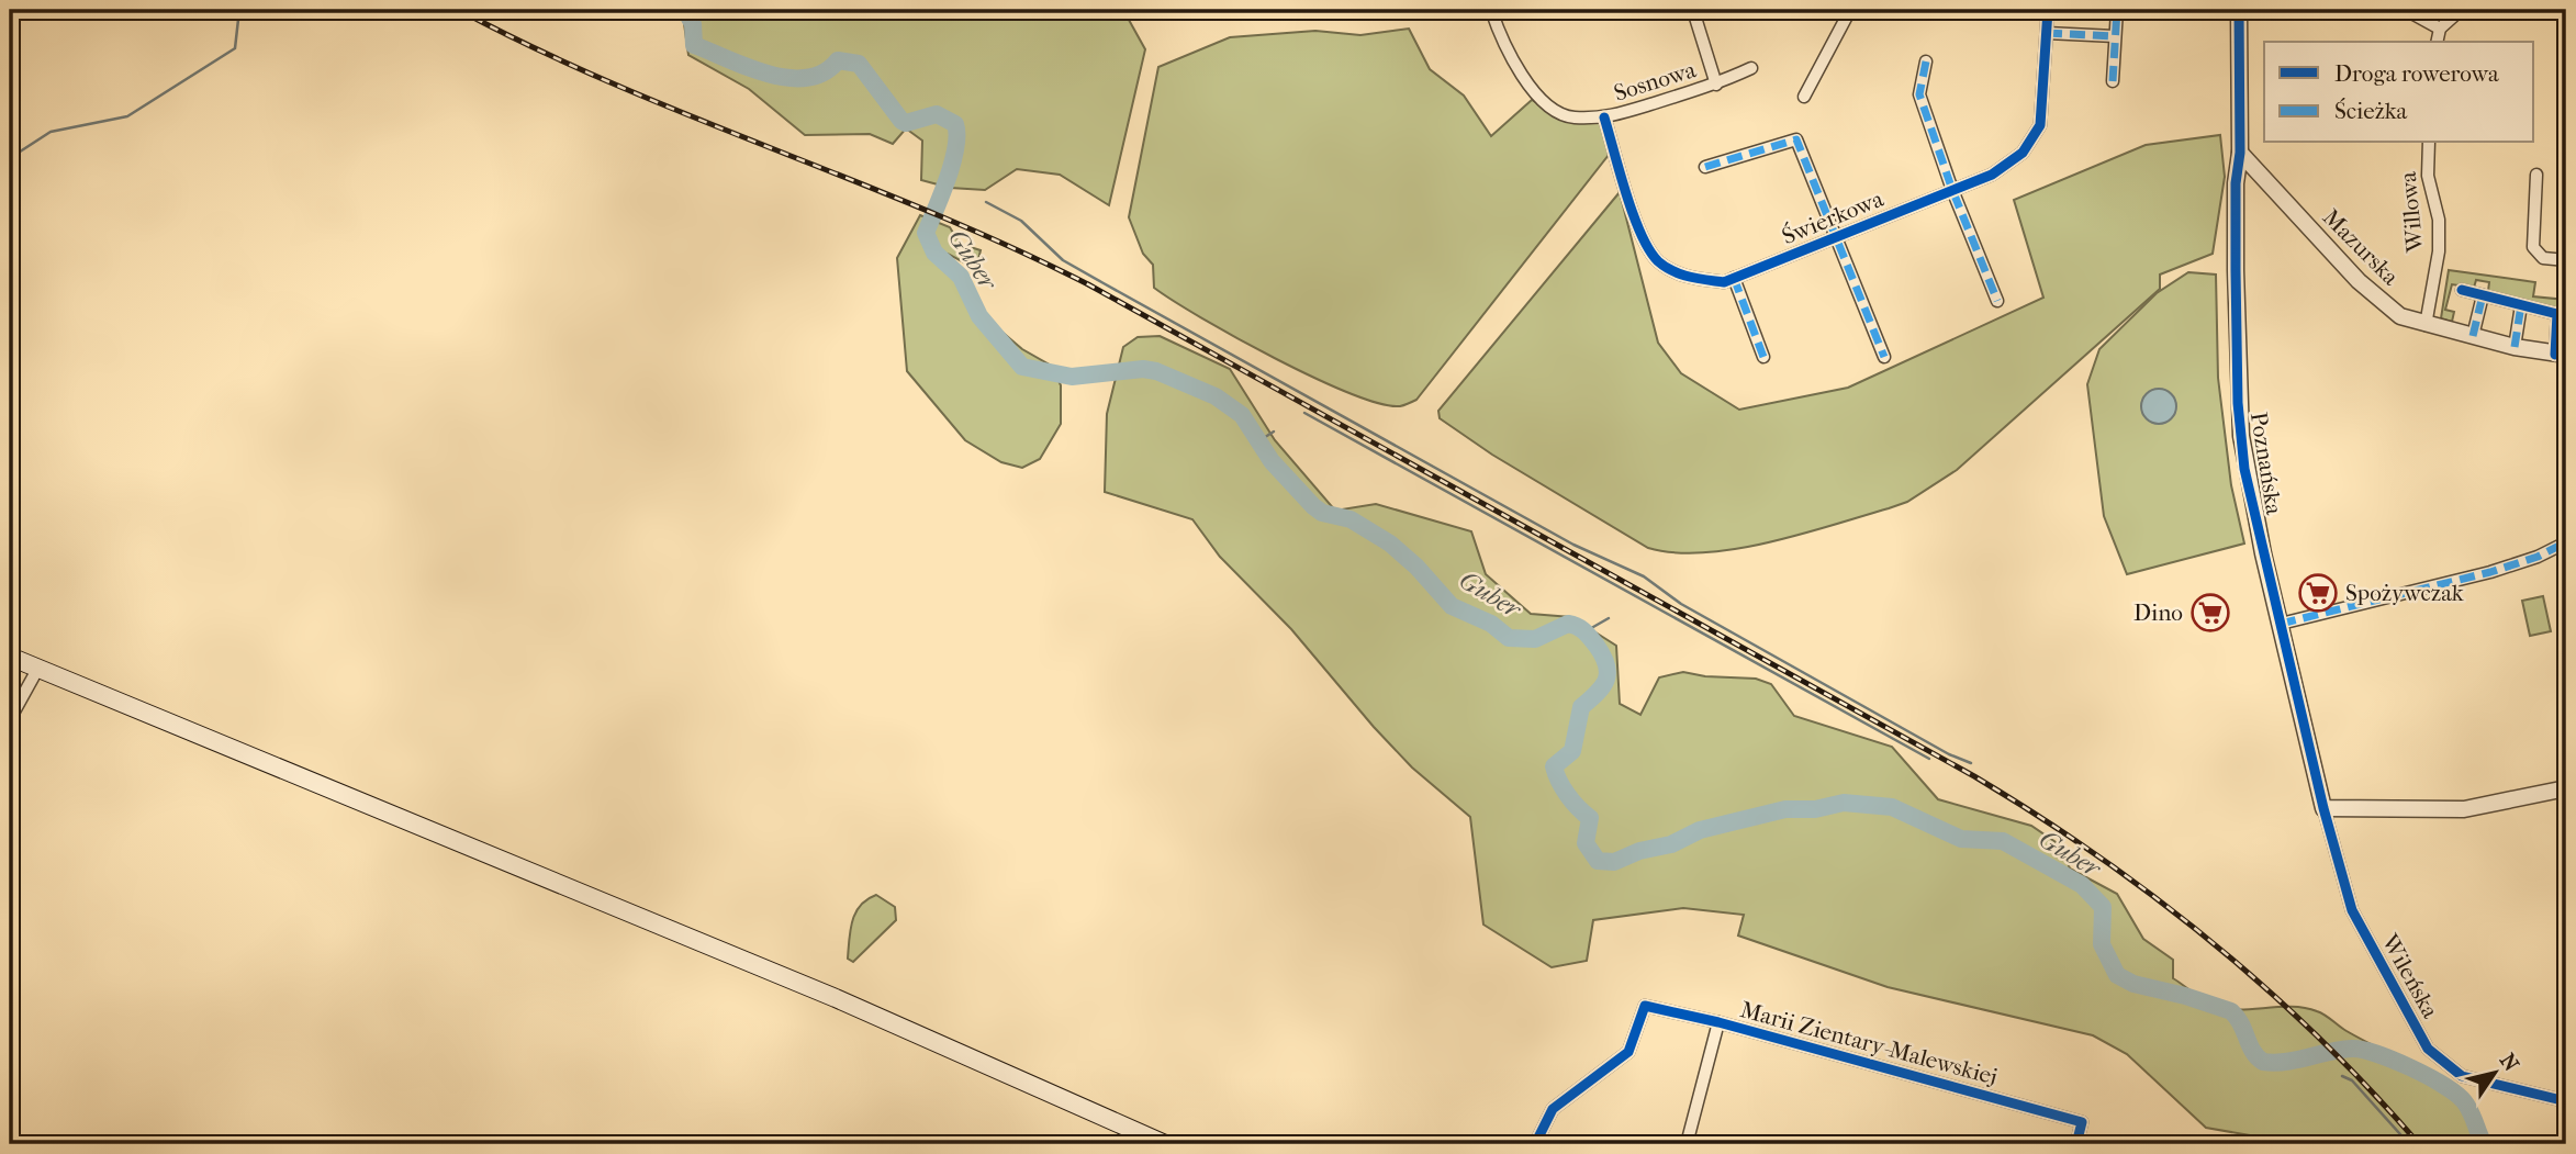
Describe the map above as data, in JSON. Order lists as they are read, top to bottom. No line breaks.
{"streets":{"street":["Sosnowa","Willowa","Świerkowa","Mazurska","Poznańska","Wileńska","Marii Zientary-Malewskiej"]},"crossings":[["Sosnowa","Świerkowa"],["Willowa","Mazurska"],["Mazurska","Poznańska"],["Poznańska","Wileńska"]],"water":["Guber"],"places":{"supermarket":["Spożywczak","Dino"]},"legend":["Droga rowerowa","Ścieżka"],"north":"top right"}
